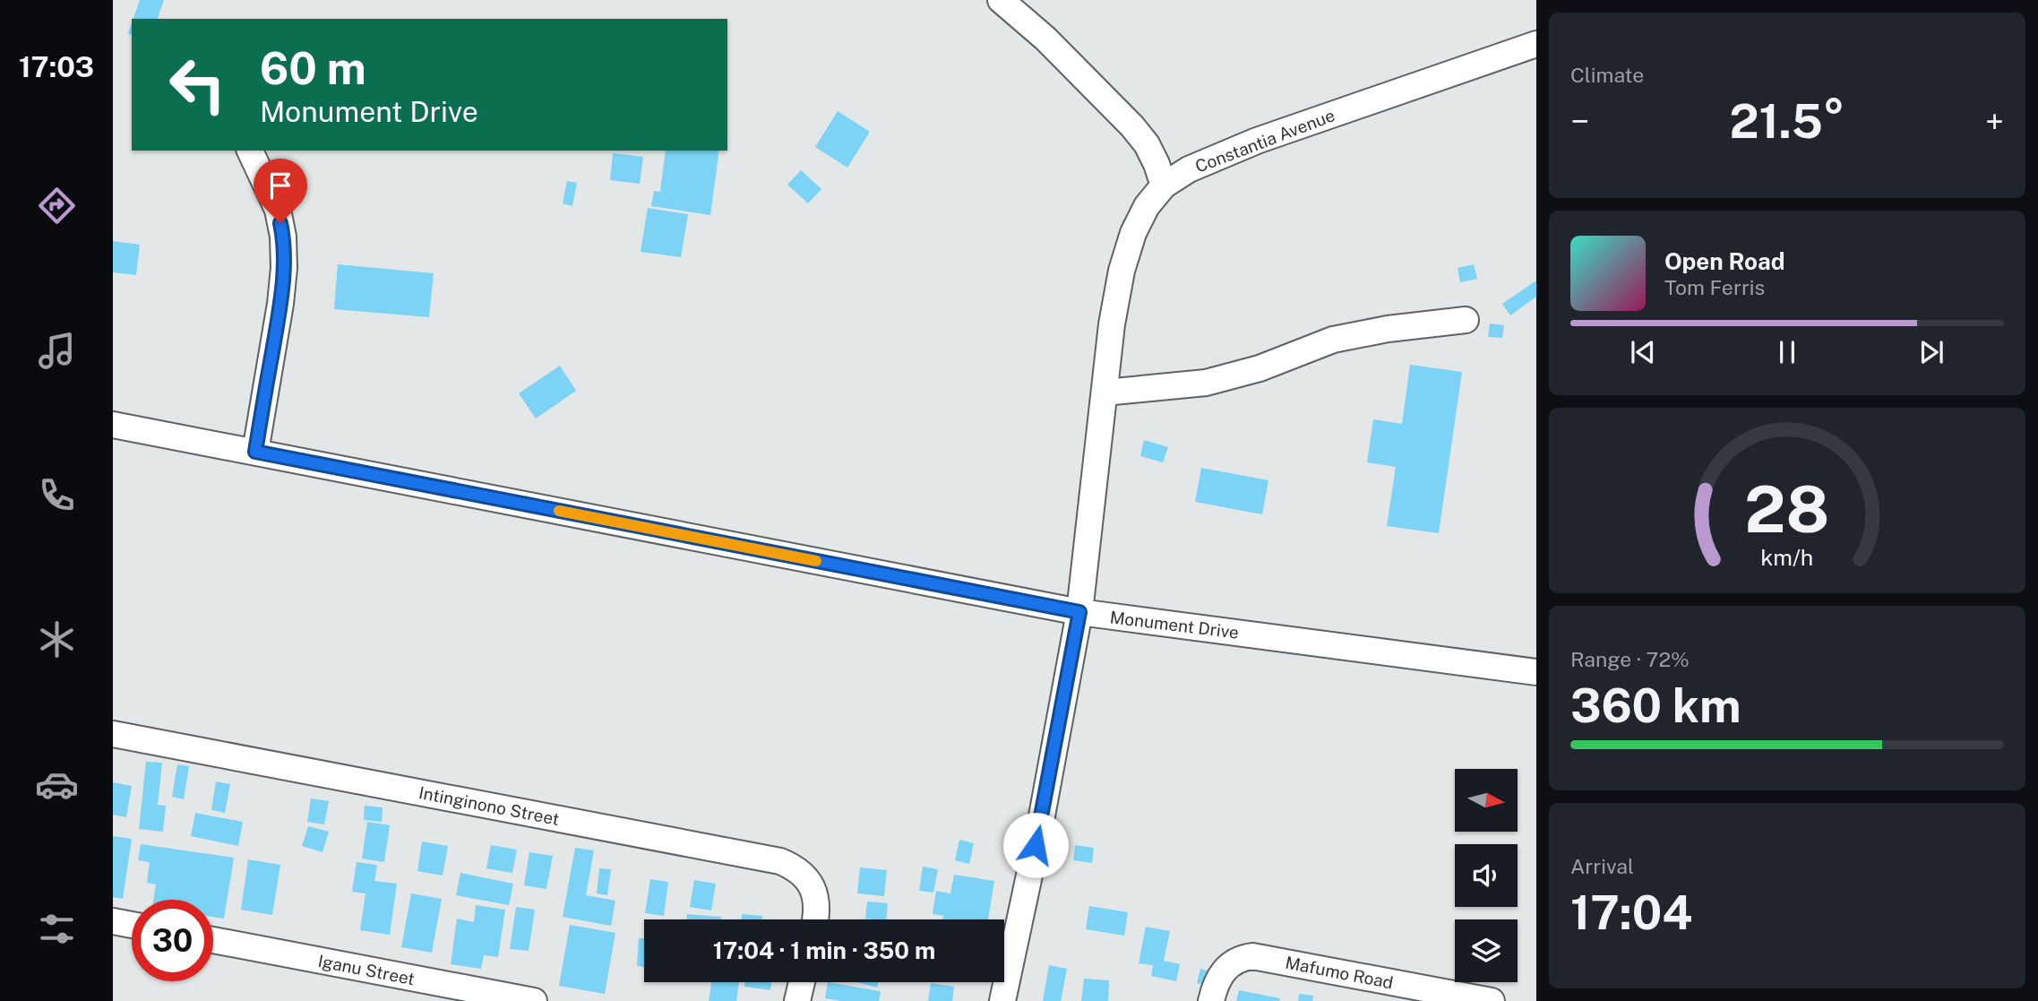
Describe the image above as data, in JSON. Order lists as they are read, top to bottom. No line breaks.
{"streets":{"street":["Constantia Avenue","Monument Drive","Intinginono Street","Iganu Street","Mafumo Road"]},"crossings":[["Constantia Avenue","Monument Drive"]],"north":"right","page":{"tabs":"17:03","tile":["Climate",["Range · 72%","360 km"],["Arrival","17:04"]],"turn":["60 m","Monument Drive"],"heat":["−","21.5°","+"],"song":["Open Road","Tom Ferris"],"limit":"30","trip":"17:04 · 1 min · 350 m","gauge":["28","km/h"]}}
